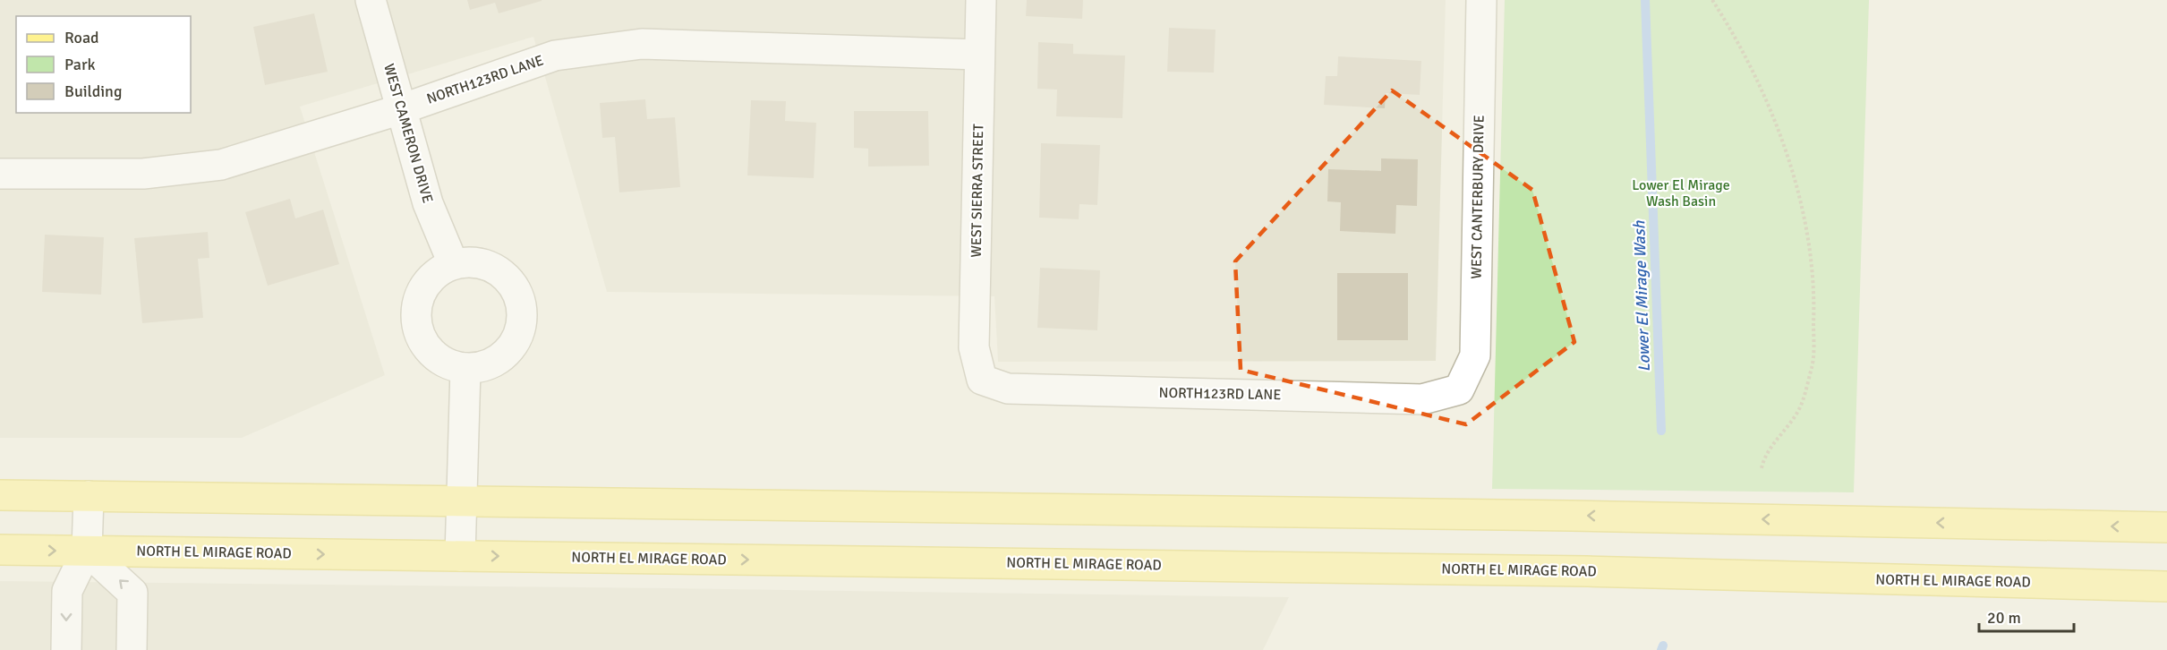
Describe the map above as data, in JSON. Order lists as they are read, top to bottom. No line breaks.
{"streets":{"main road":["NORTH EL MIRAGE ROAD"],"street":["NORTH123RD LANE","WEST CAMERON DRIVE","WEST SIERRA STREET","WEST CANTERBURY DRIVE"]},"crossings":[["NORTH123RD LANE","WEST CAMERON DRIVE"],["NORTH123RD LANE","WEST SIERRA STREET"],["NORTH123RD LANE","WEST CANTERBURY DRIVE"]],"water":["Lower El Mirage Wash"],"parks":["Lower El Mirage Wash Basin"],"legend":["Road","Park","Building"],"scale_bar":"20 m"}
